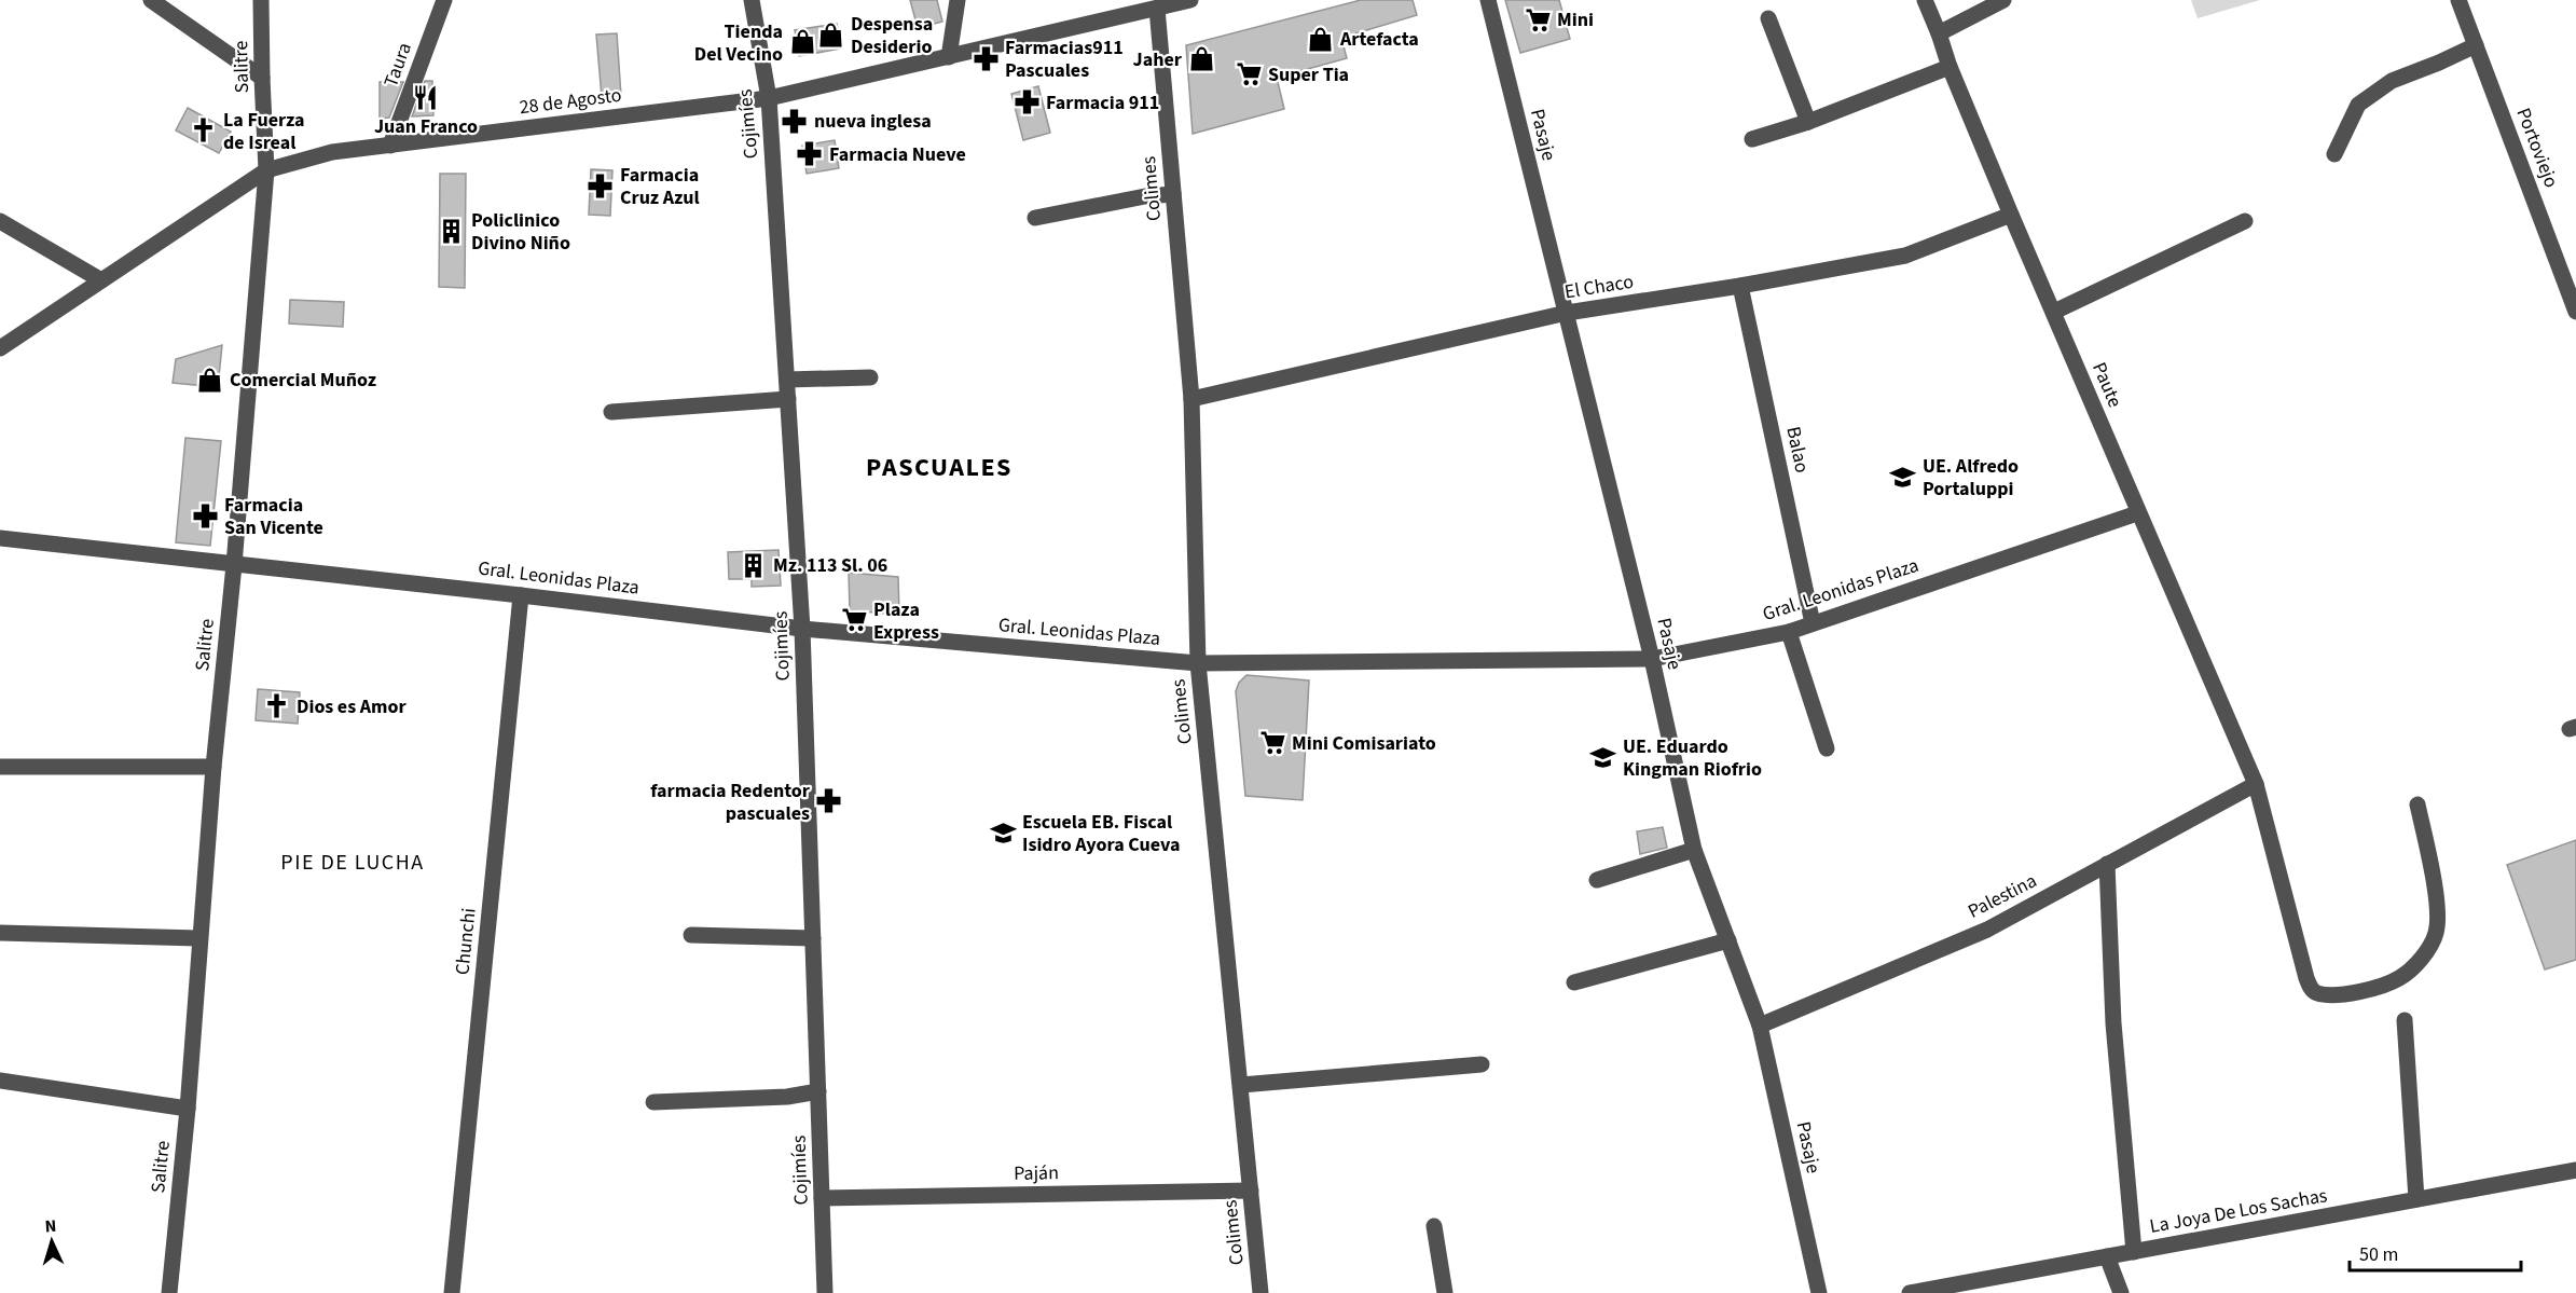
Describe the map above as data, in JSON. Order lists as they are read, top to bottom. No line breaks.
{"streets":{"street":["Taura","Salitre","28 de Agosto","Cojimíes","Pasaje","Portoviejo","Colimes","El Chaco","Paute","Balao","Gral. Leonidas Plaza","Palestina","Chunchi","Paján","La Joya De Los Sachas"]},"crossings":[["Taura","28 de Agosto"],["Salitre","28 de Agosto"],["Salitre","Gral. Leonidas Plaza"],["28 de Agosto","Cojimíes"],["28 de Agosto","Colimes"],["Cojimíes","Gral. Leonidas Plaza"],["Cojimíes","Paján"],["Pasaje","El Chaco"],["Pasaje","Gral. Leonidas Plaza"],["Pasaje","Palestina"],["Colimes","El Chaco"],["Colimes","Gral. Leonidas Plaza"],["Colimes","Paján"],["El Chaco","Paute"],["El Chaco","Balao"],["Paute","Gral. Leonidas Plaza"],["Paute","Palestina"],["Balao","Gral. Leonidas Plaza"],["Gral. Leonidas Plaza","Chunchi"]],"districts":["PASCUALES","PIE DE LUCHA"],"places":{"supermarket":["Mini","Super Tia","Plaza Express","Mini Comisariato"],"shop":["Despensa Desiderio","Artefacta","Tienda Del Vecino","Jaher","Comercial Muñoz"],"pharmacy":["Farmacias911 Pascuales","Farmacia 911","nueva inglesa","Farmacia Nueve","Farmacia Cruz Azul","Farmacia San Vicente","farmacia Redentor pascuales"],"restaurant":["Juan Franco"],"church":["La Fuerza de Isreal","Dios es Amor"],"building":["Policlinico Divino Niño","Mz. 113 Sl. 06"],"school or university":["UE. Alfredo Portaluppi","UE. Eduardo Kingman Riofrio","Escuela EB. Fiscal Isidro Ayora Cueva"]},"scale_bar":"50 m","north":"top"}
